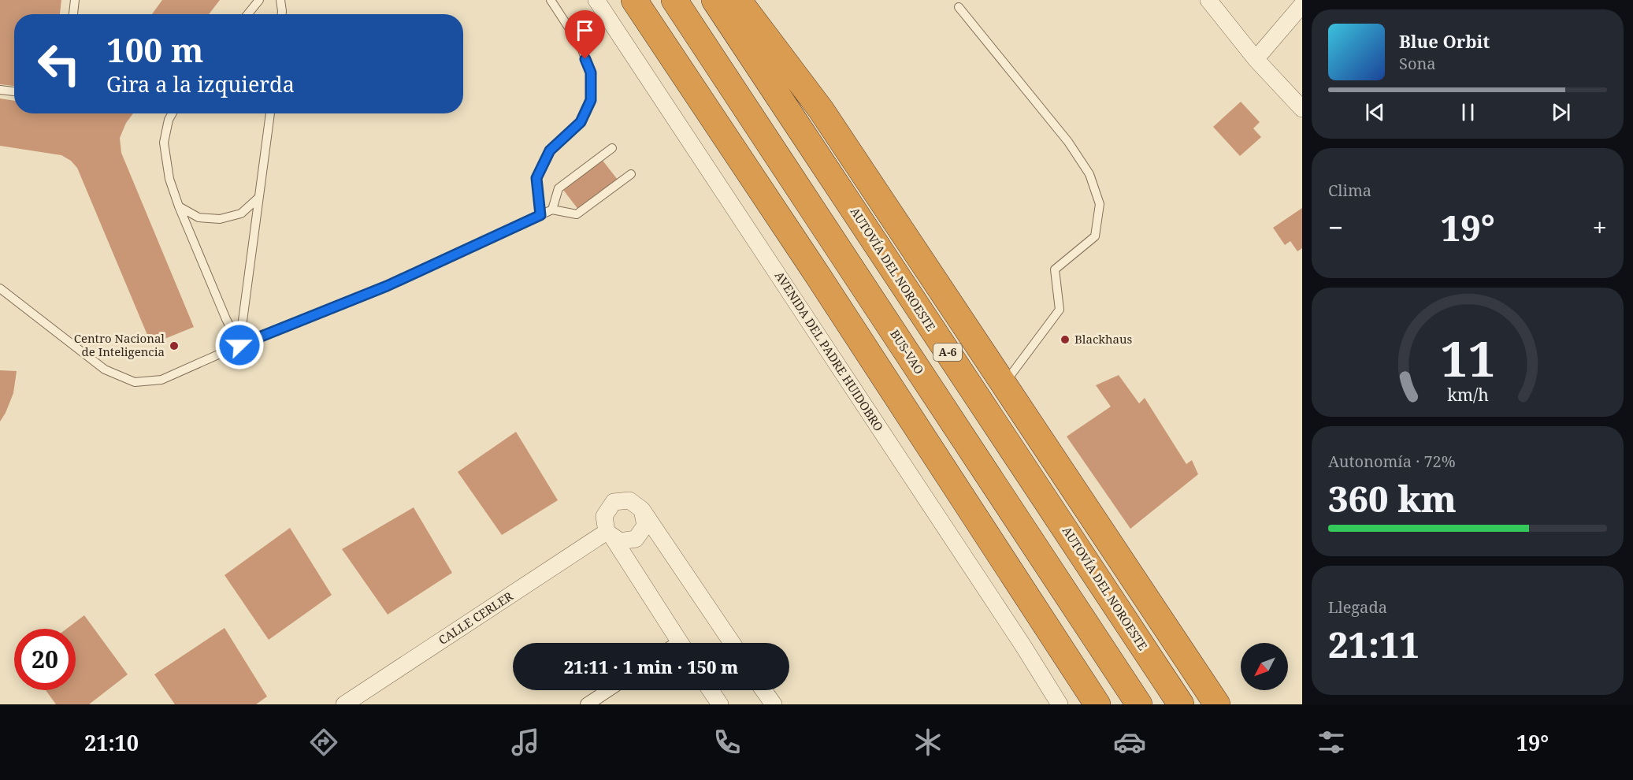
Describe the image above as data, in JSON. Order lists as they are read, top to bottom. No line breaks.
{"streets":{"highway":["AUTOVÍA DEL NOROESTE","BUS-VAO","A-6"],"street":["AVENIDA DEL PADRE HUIDOBRO","CALLE CERLER"]},"places":["Blackhaus","Centro Nacional de Inteligencia"],"north":"bottom left","page":{"turn":["100 m","Gira a la izquierda"],"song":["Blue Orbit","Sona"],"tile":["Clima",["Autonomía · 72%","360 km"],["Llegada","21:11"]],"heat":["−","19°","+"],"limit":"20","trip":"21:11 · 1 min · 150 m","tabs":["21:10","19°"],"gauge":["11","km/h"]}}
